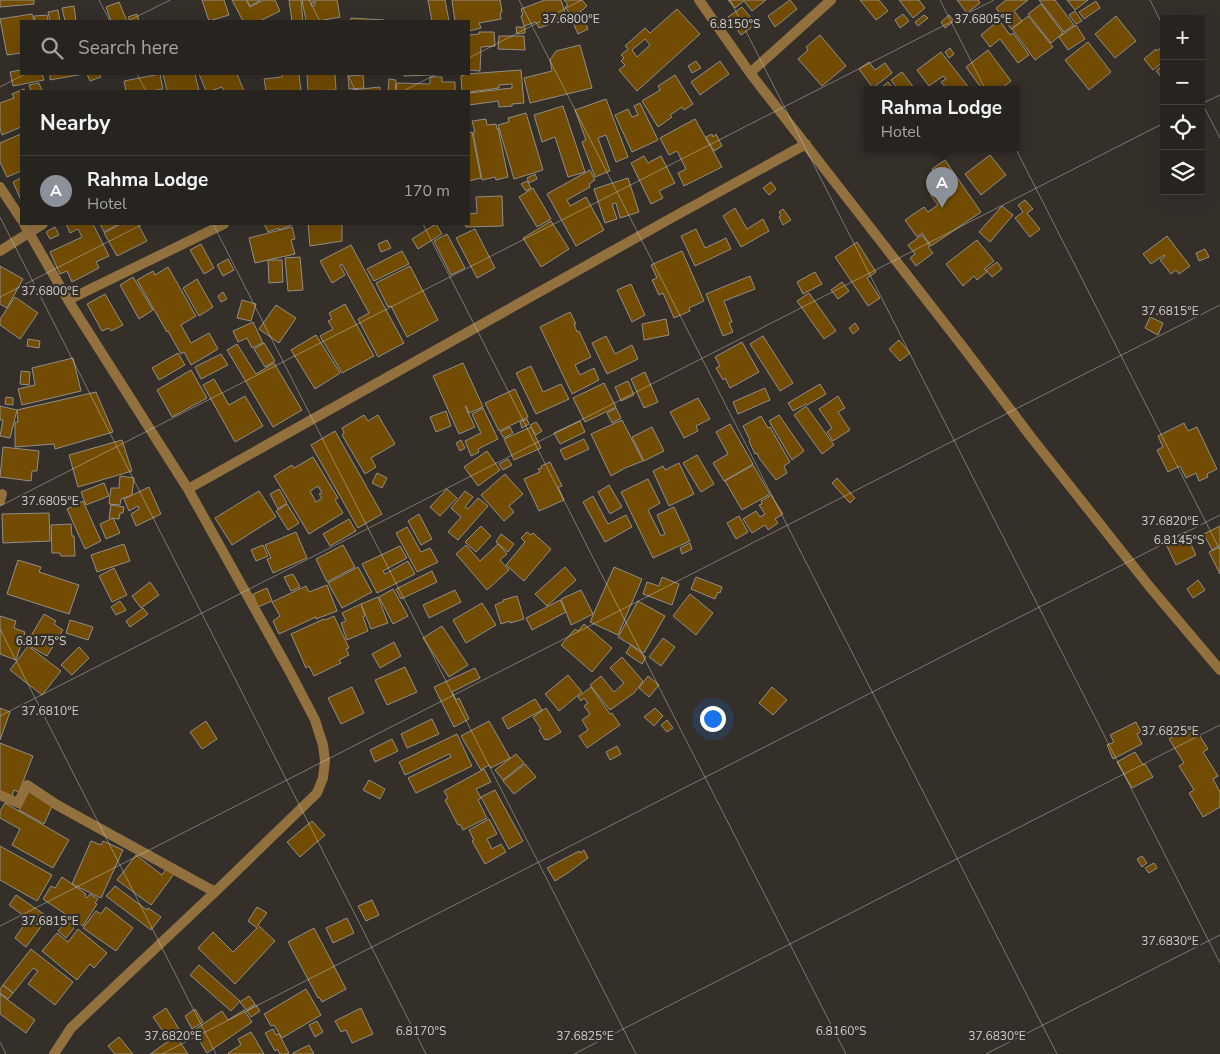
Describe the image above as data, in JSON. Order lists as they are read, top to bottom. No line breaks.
{"page":{"map_buttons":["+","−"],"search":"Search here","popup":["Rahma Lodge","Hotel"],"heading":"Nearby","list":[{"mark":"A","name":"Rahma Lodge","note":"Hotel","value":"170 m"}],"pins":"A"},"coordinates":["37.6800°E","37.6805°E","6.8150°S","37.6815°E","37.6820°E","6.8145°S","6.8175°S","37.6810°E","37.6825°E","37.6830°E","6.8170°S","6.8160°S"]}
